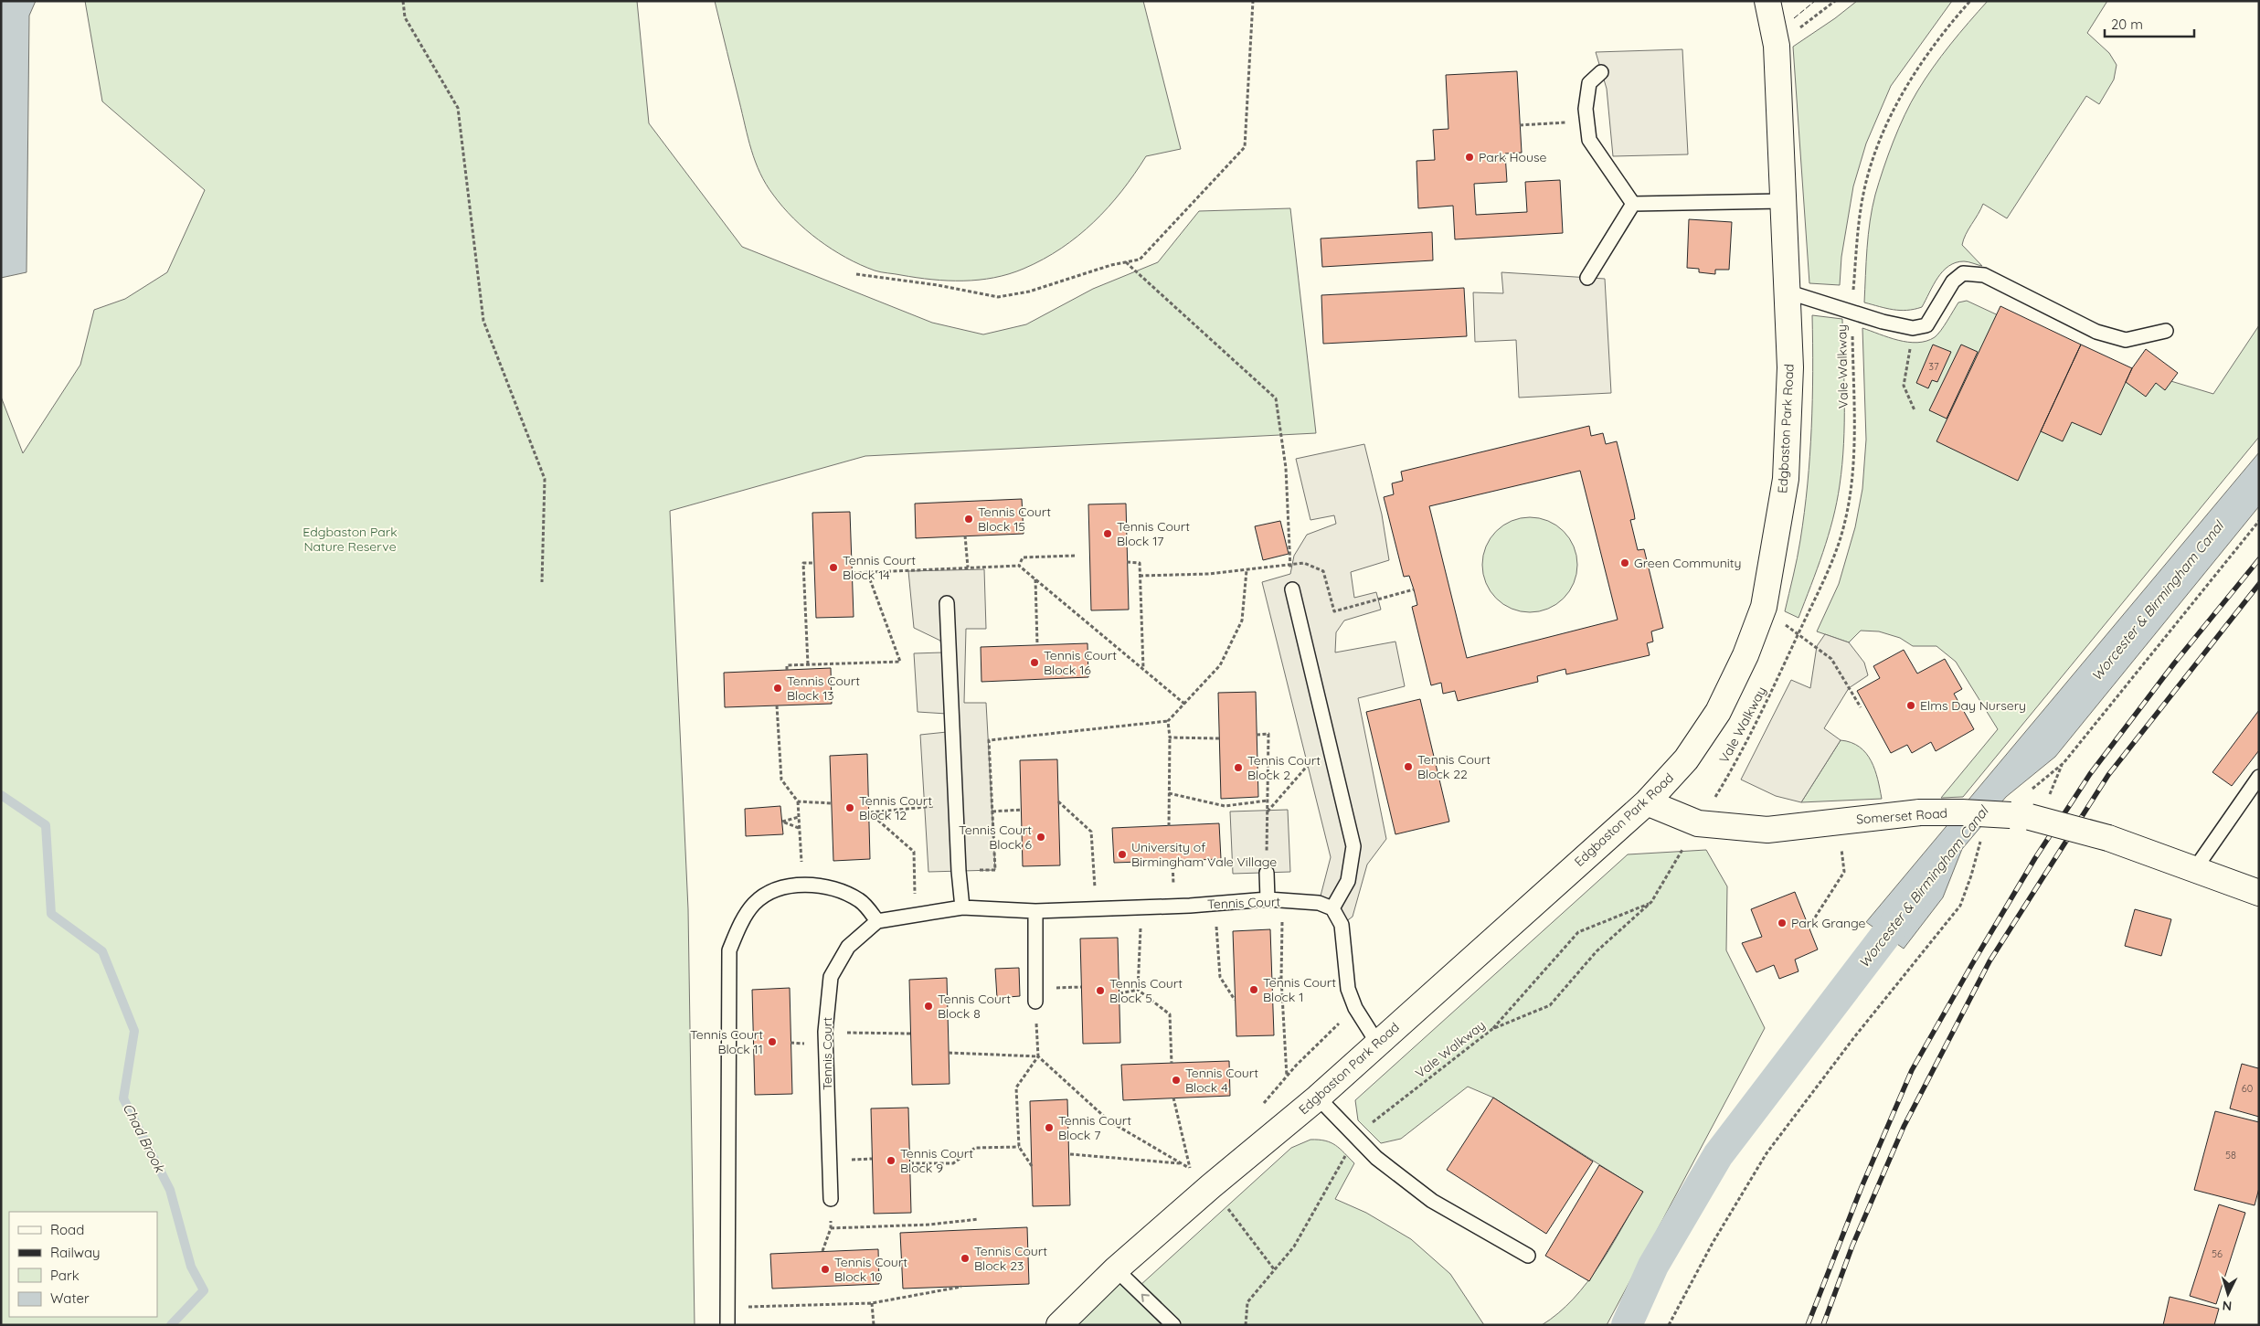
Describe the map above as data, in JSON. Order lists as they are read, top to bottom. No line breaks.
{"streets":{"street":["Edgbaston Park Road","Somerset Road"],"lane":["Tennis Court"],"path":["Vale Walkway"]},"crossings":[["Vale Walkway","Somerset Road"],["Edgbaston Park Road","Somerset Road"]],"water":["Worcester & Birmingham Canal","Chad Brook"],"parks":["Edgbaston Park Nature Reserve"],"places":["Park House","Tennis Court Block 15","Tennis Court Block 17","Green Community","Tennis Court Block 14","Tennis Court Block 16","Tennis Court Block 13","Elms Day Nursery","Tennis Court Block 22","Tennis Court Block 2","Tennis Court Block 12","Tennis Court Block 6","University of Birmingham Vale Village","Park Grange","Tennis Court Block 1","Tennis Court Block 5","Tennis Court Block 8","Tennis Court Block 11","Tennis Court Block 4","Tennis Court Block 7","Tennis Court Block 9","Tennis Court Block 23","Tennis Court Block 10"],"house_numbers":["37","60","58","56"],"legend":["Road","Railway","Park","Water"],"scale_bar":"20 m","north":"bottom"}
